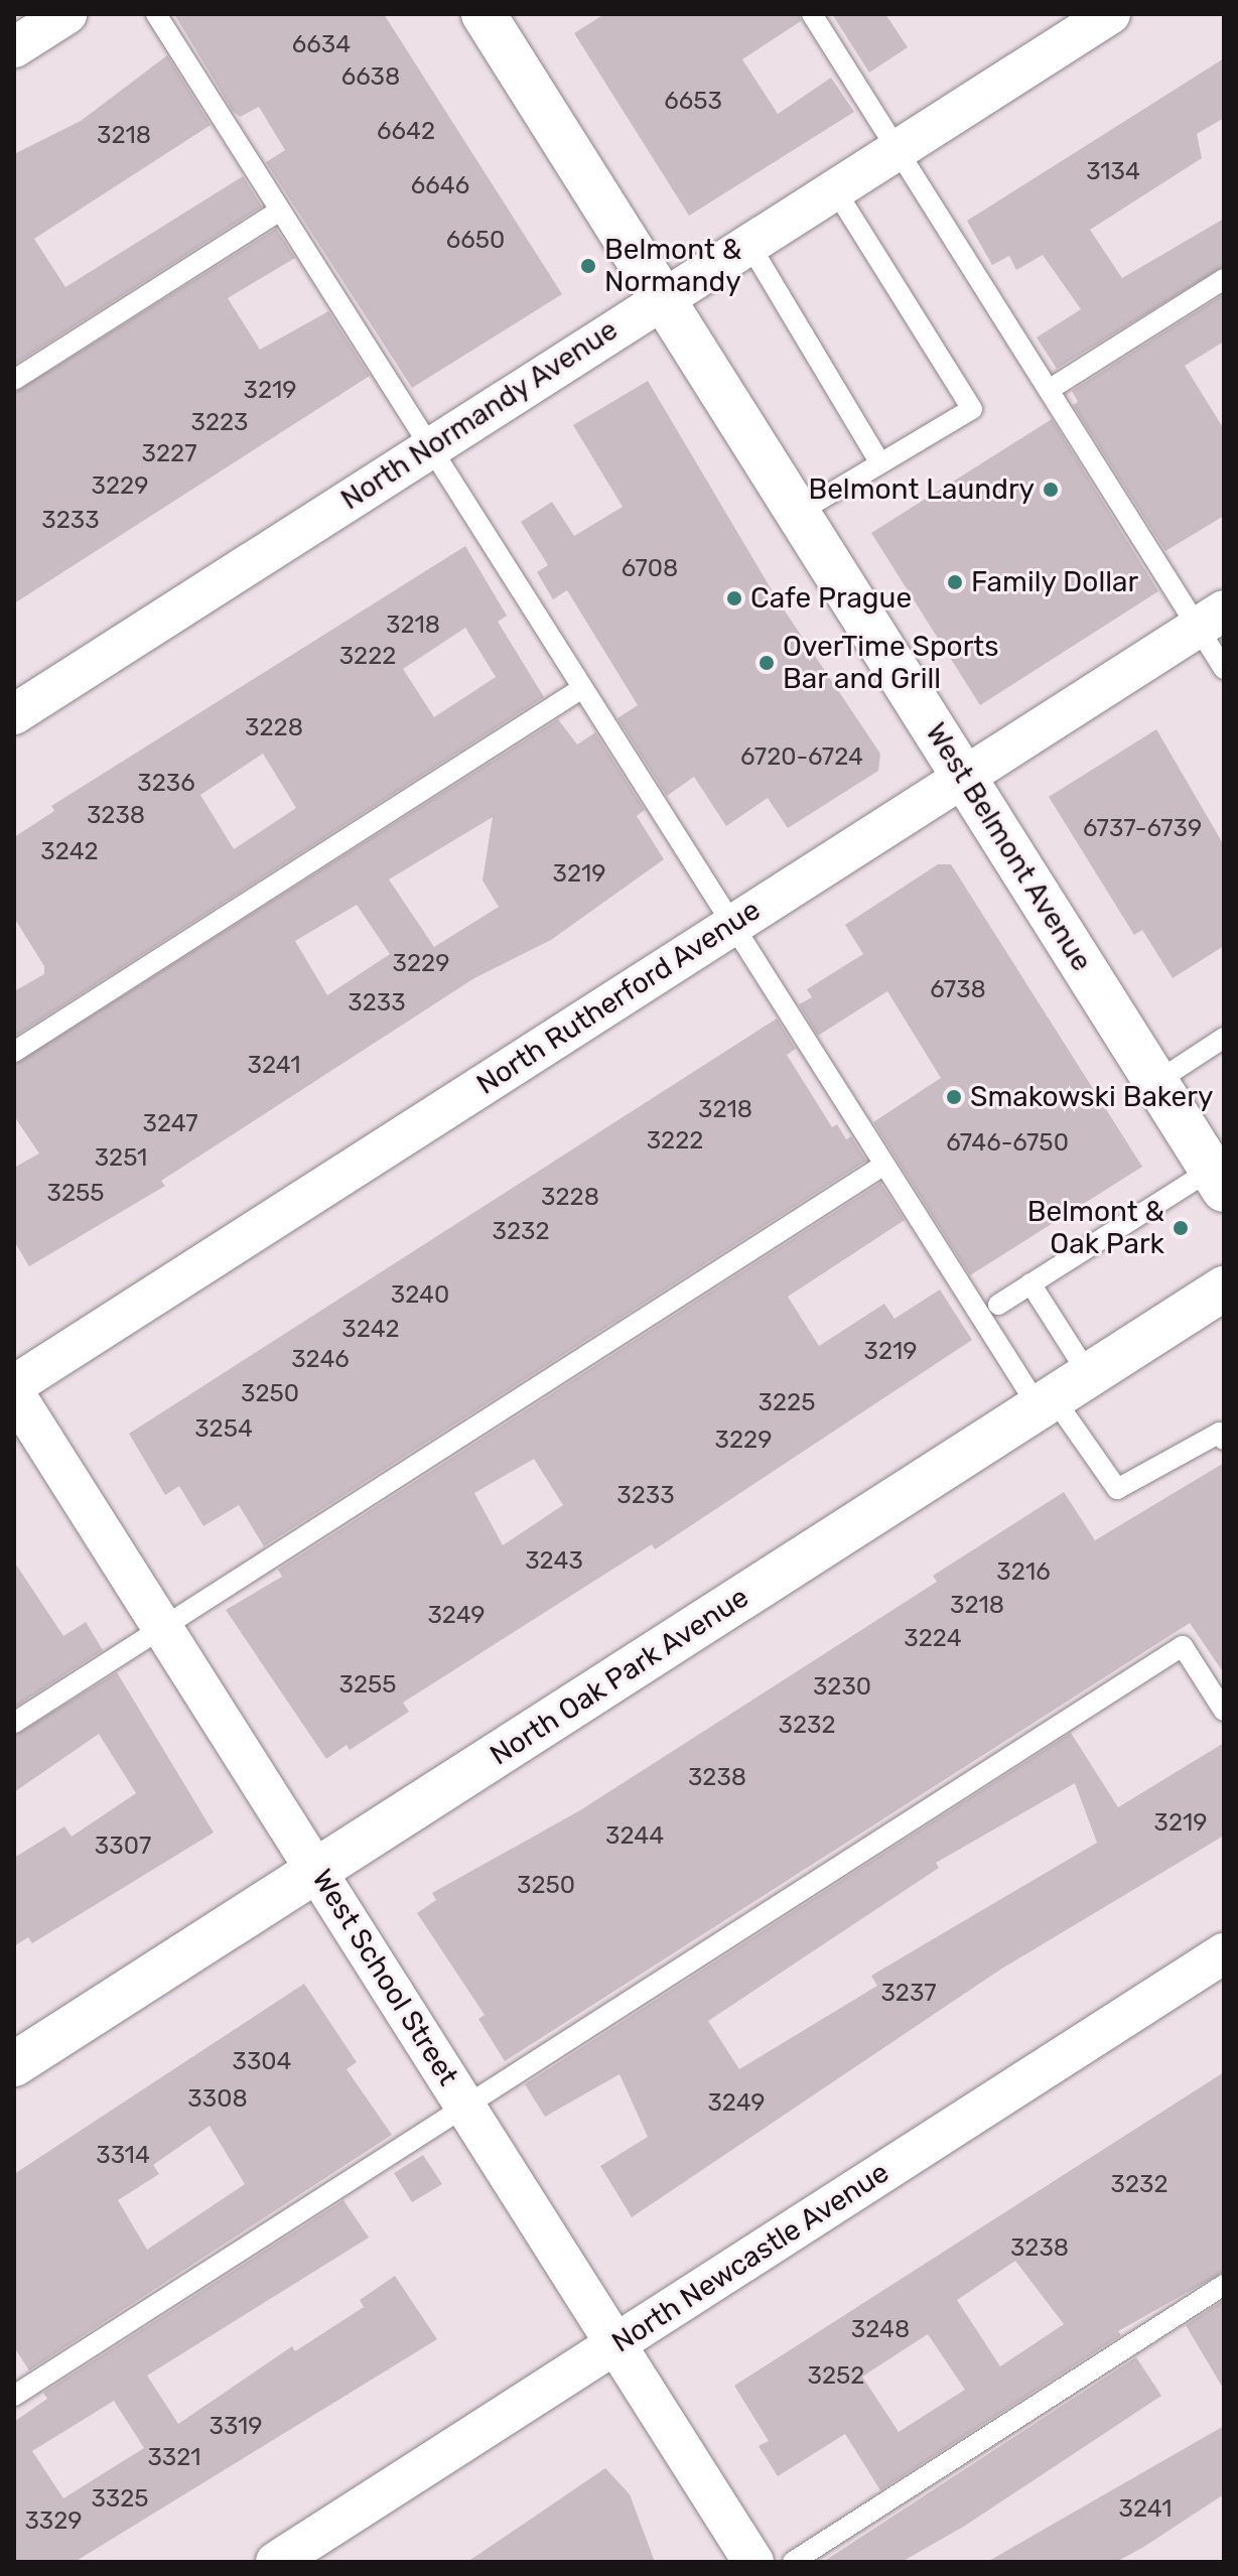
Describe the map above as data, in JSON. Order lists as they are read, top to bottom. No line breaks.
{"streets":{"main road":["West Belmont Avenue","North Oak Park Avenue"],"street":["North Normandy Avenue","North Rutherford Avenue","West School Street","North Newcastle Avenue"]},"crossings":[["North Normandy Avenue","West Belmont Avenue"],["West Belmont Avenue","North Rutherford Avenue"],["North Oak Park Avenue","West School Street"],["West School Street","North Newcastle Avenue"]],"places":["Belmont & Normandy","Belmont Laundry","Family Dollar","Cafe Prague","OverTime Sports Bar and Grill","Smakowski Bakery","Belmont & Oak Park"],"house_numbers":["6634","6638","6653","6642","3218","3134","6646","6650","3219","3223","3227","3229","3233","6708","3218","3222","3228","6720-6724","3236","3238","6737-6739","3242","3219","3229","6738","3233","3241","3218","3247","3222","6746-6750","3251","3255","3228","3232","3240","3242","3219","3246","3250","3225","3254","3229","3233","3243","3216","3218","3249","3224","3255","3230","3232","3238","3219","3244","3307","3250","3237","3304","3308","3249","3314","3232","3238","3248","3252","3319","3321","3325","3241","3329"]}
